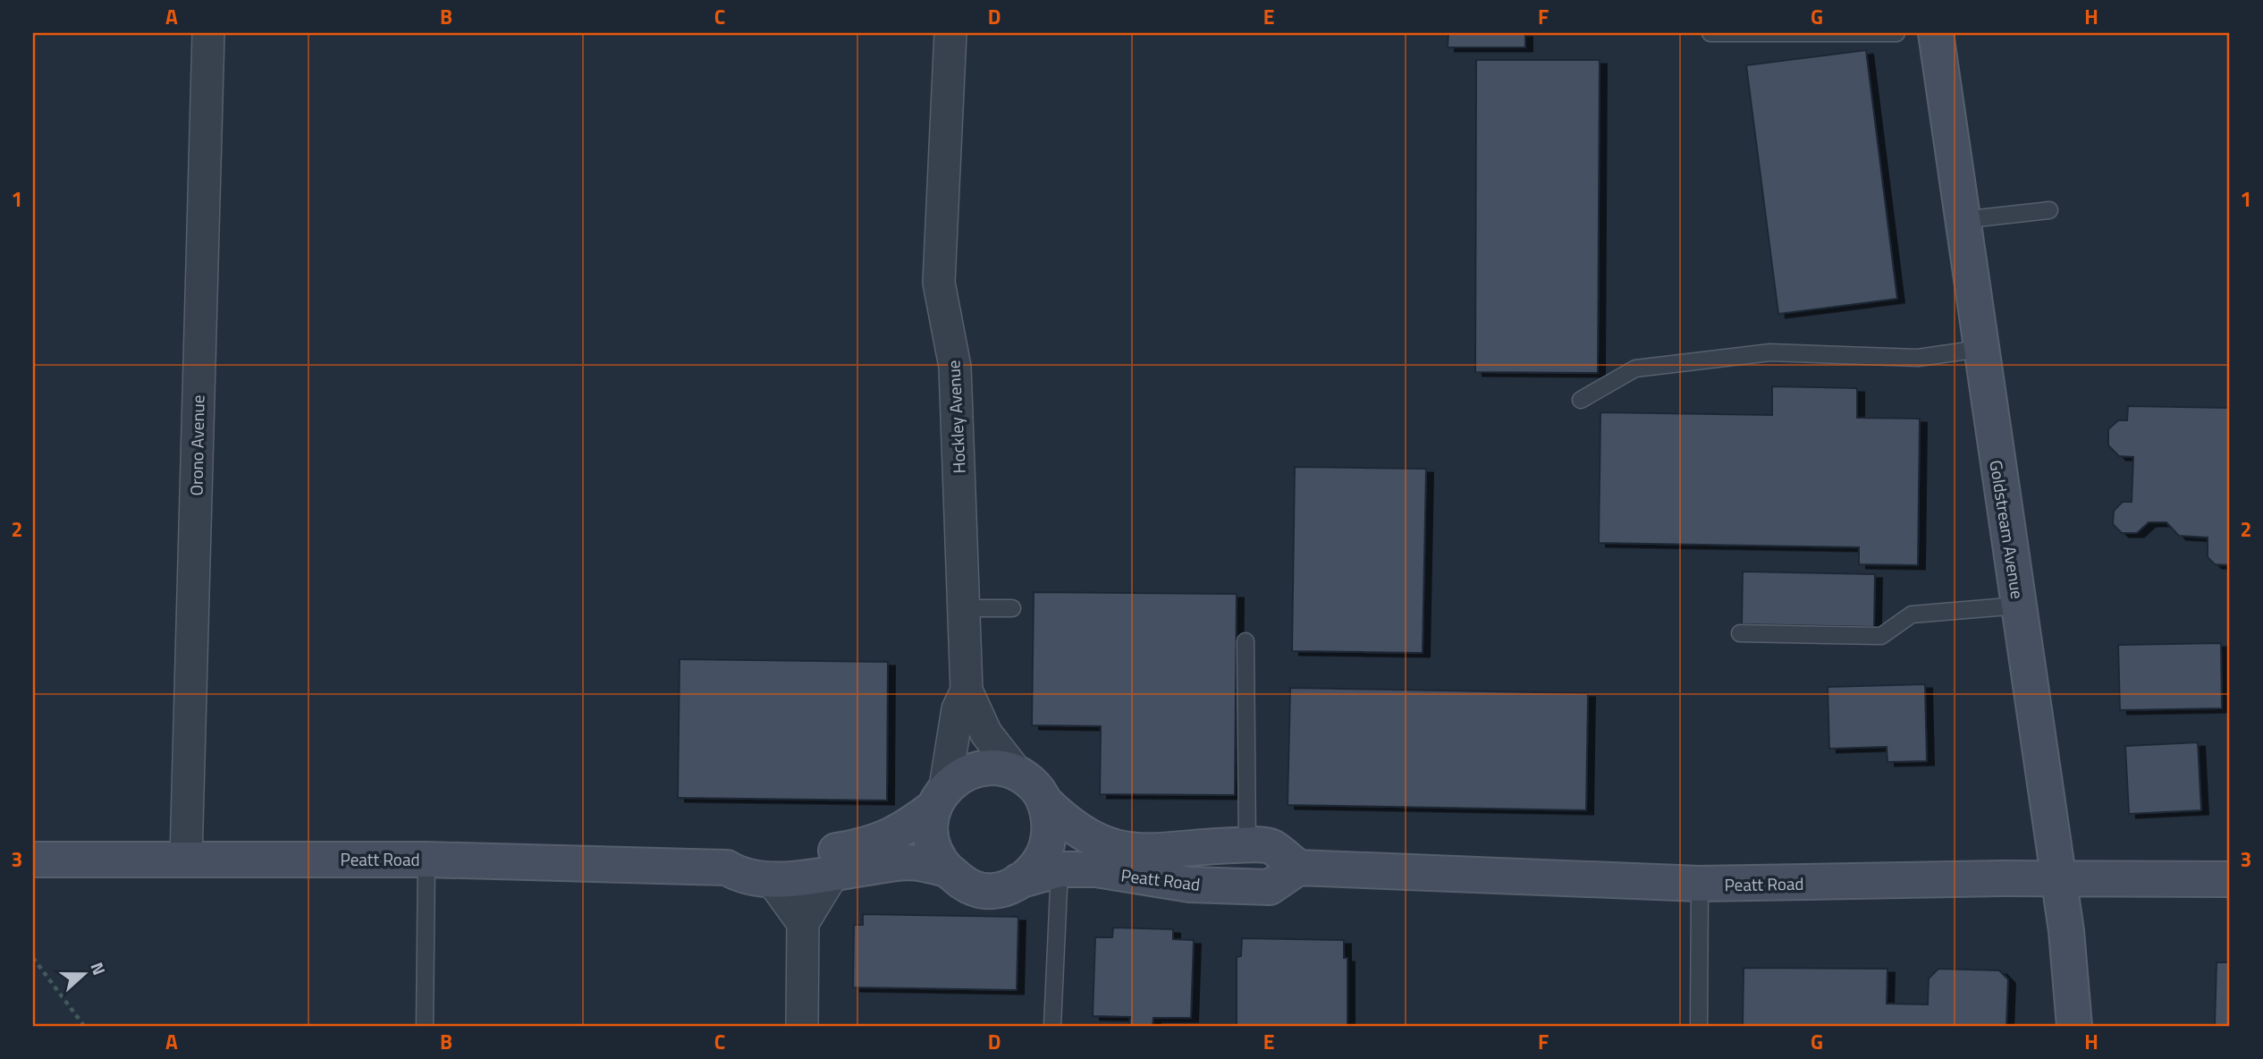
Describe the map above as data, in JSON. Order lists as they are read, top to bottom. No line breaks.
{"streets":{"street":["Hockley Avenue","Orono Avenue","Goldstream Avenue","Peatt Road"]},"crossings":[["Hockley Avenue","Peatt Road"],["Orono Avenue","Peatt Road"],["Goldstream Avenue","Peatt Road"]],"north":"right","grid":{"columns":["A","B","C","D","E","F","G","H"],"rows":["1","2","3"]}}
